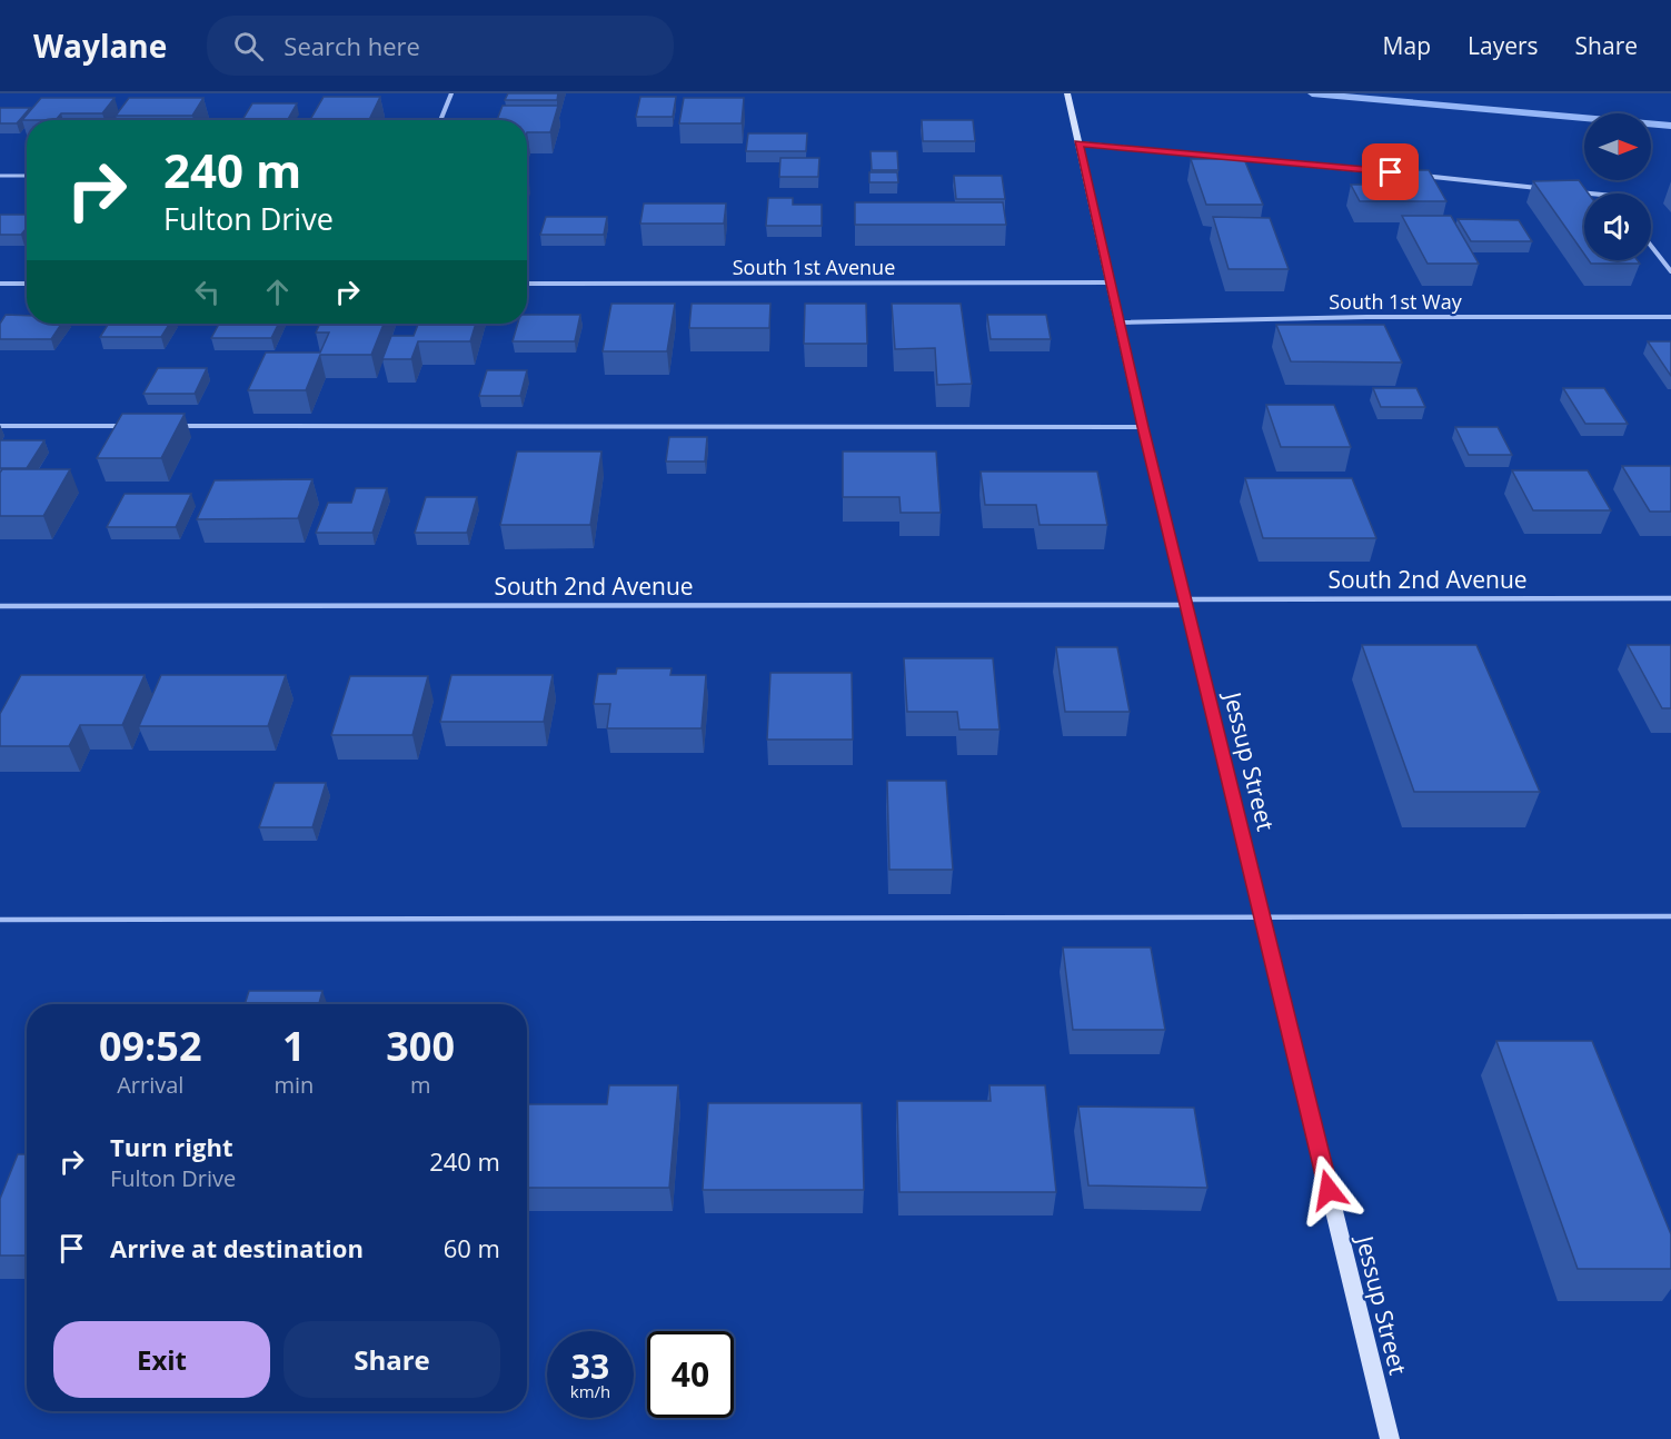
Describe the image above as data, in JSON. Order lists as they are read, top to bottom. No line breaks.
{"streets":{"street":["South 1st Avenue","South 1st Way","South 2nd Avenue","Jessup Street"]},"crossings":[["South 1st Avenue","Jessup Street"],["South 1st Way","Jessup Street"],["South 2nd Avenue","Jessup Street"]],"north":"right","page":{"header":"Waylane","search":"Search here","nav":["Map","Layers","Share"],"turn":["240 m","Fulton Drive"],"eta":["09:52","Arrival","1","min","300","m"],"list":[{"name":"Turn right","note":"Fulton Drive","value":"240 m"},{"name":"Arrive at destination","value":"60 m"}],"buttons":["Exit","Share"],"speed":"33 km/h","limit":"40"}}
